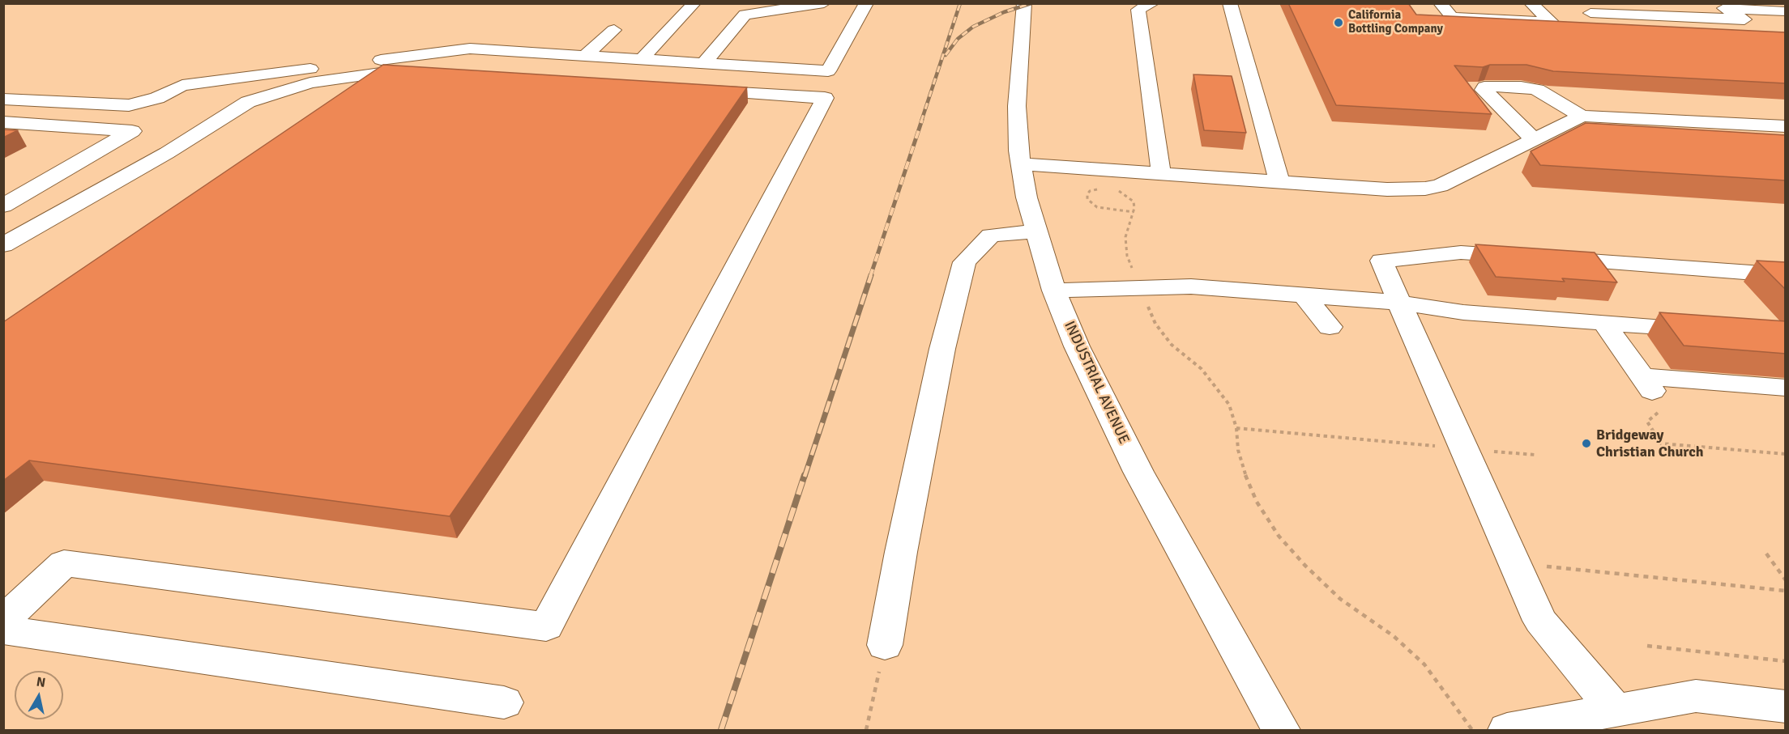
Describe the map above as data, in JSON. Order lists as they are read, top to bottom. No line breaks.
{"streets":{"street":["INDUSTRIAL AVENUE"]},"places":["California Bottling Company","Bridgeway Christian Church"],"north":"top"}
